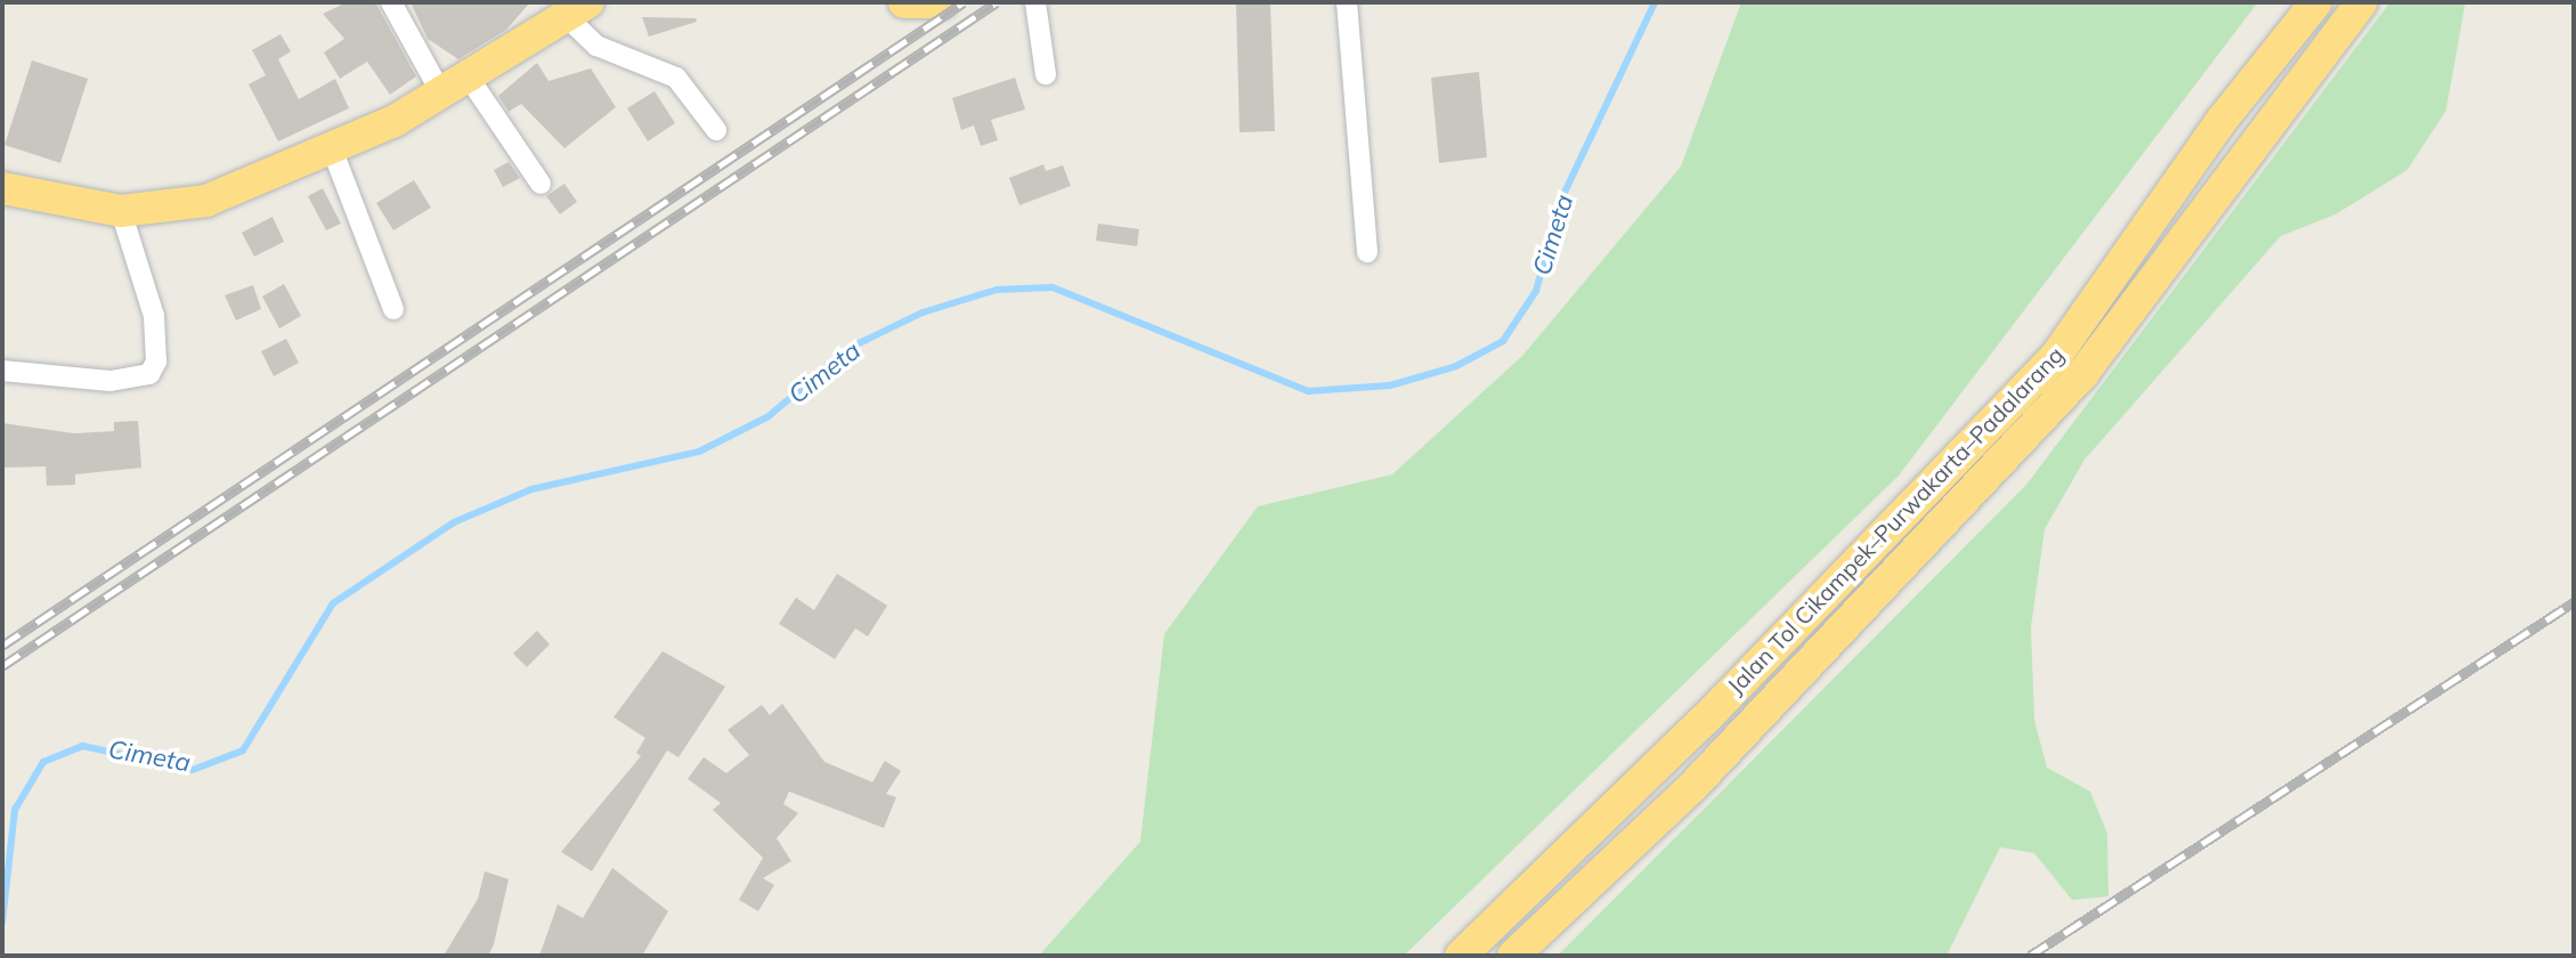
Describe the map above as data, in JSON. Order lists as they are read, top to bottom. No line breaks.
{"streets":{"highway":["Jalan Tol Cikampek–Purwakarta–Padalarang"]},"water":["Cimeta"]}
